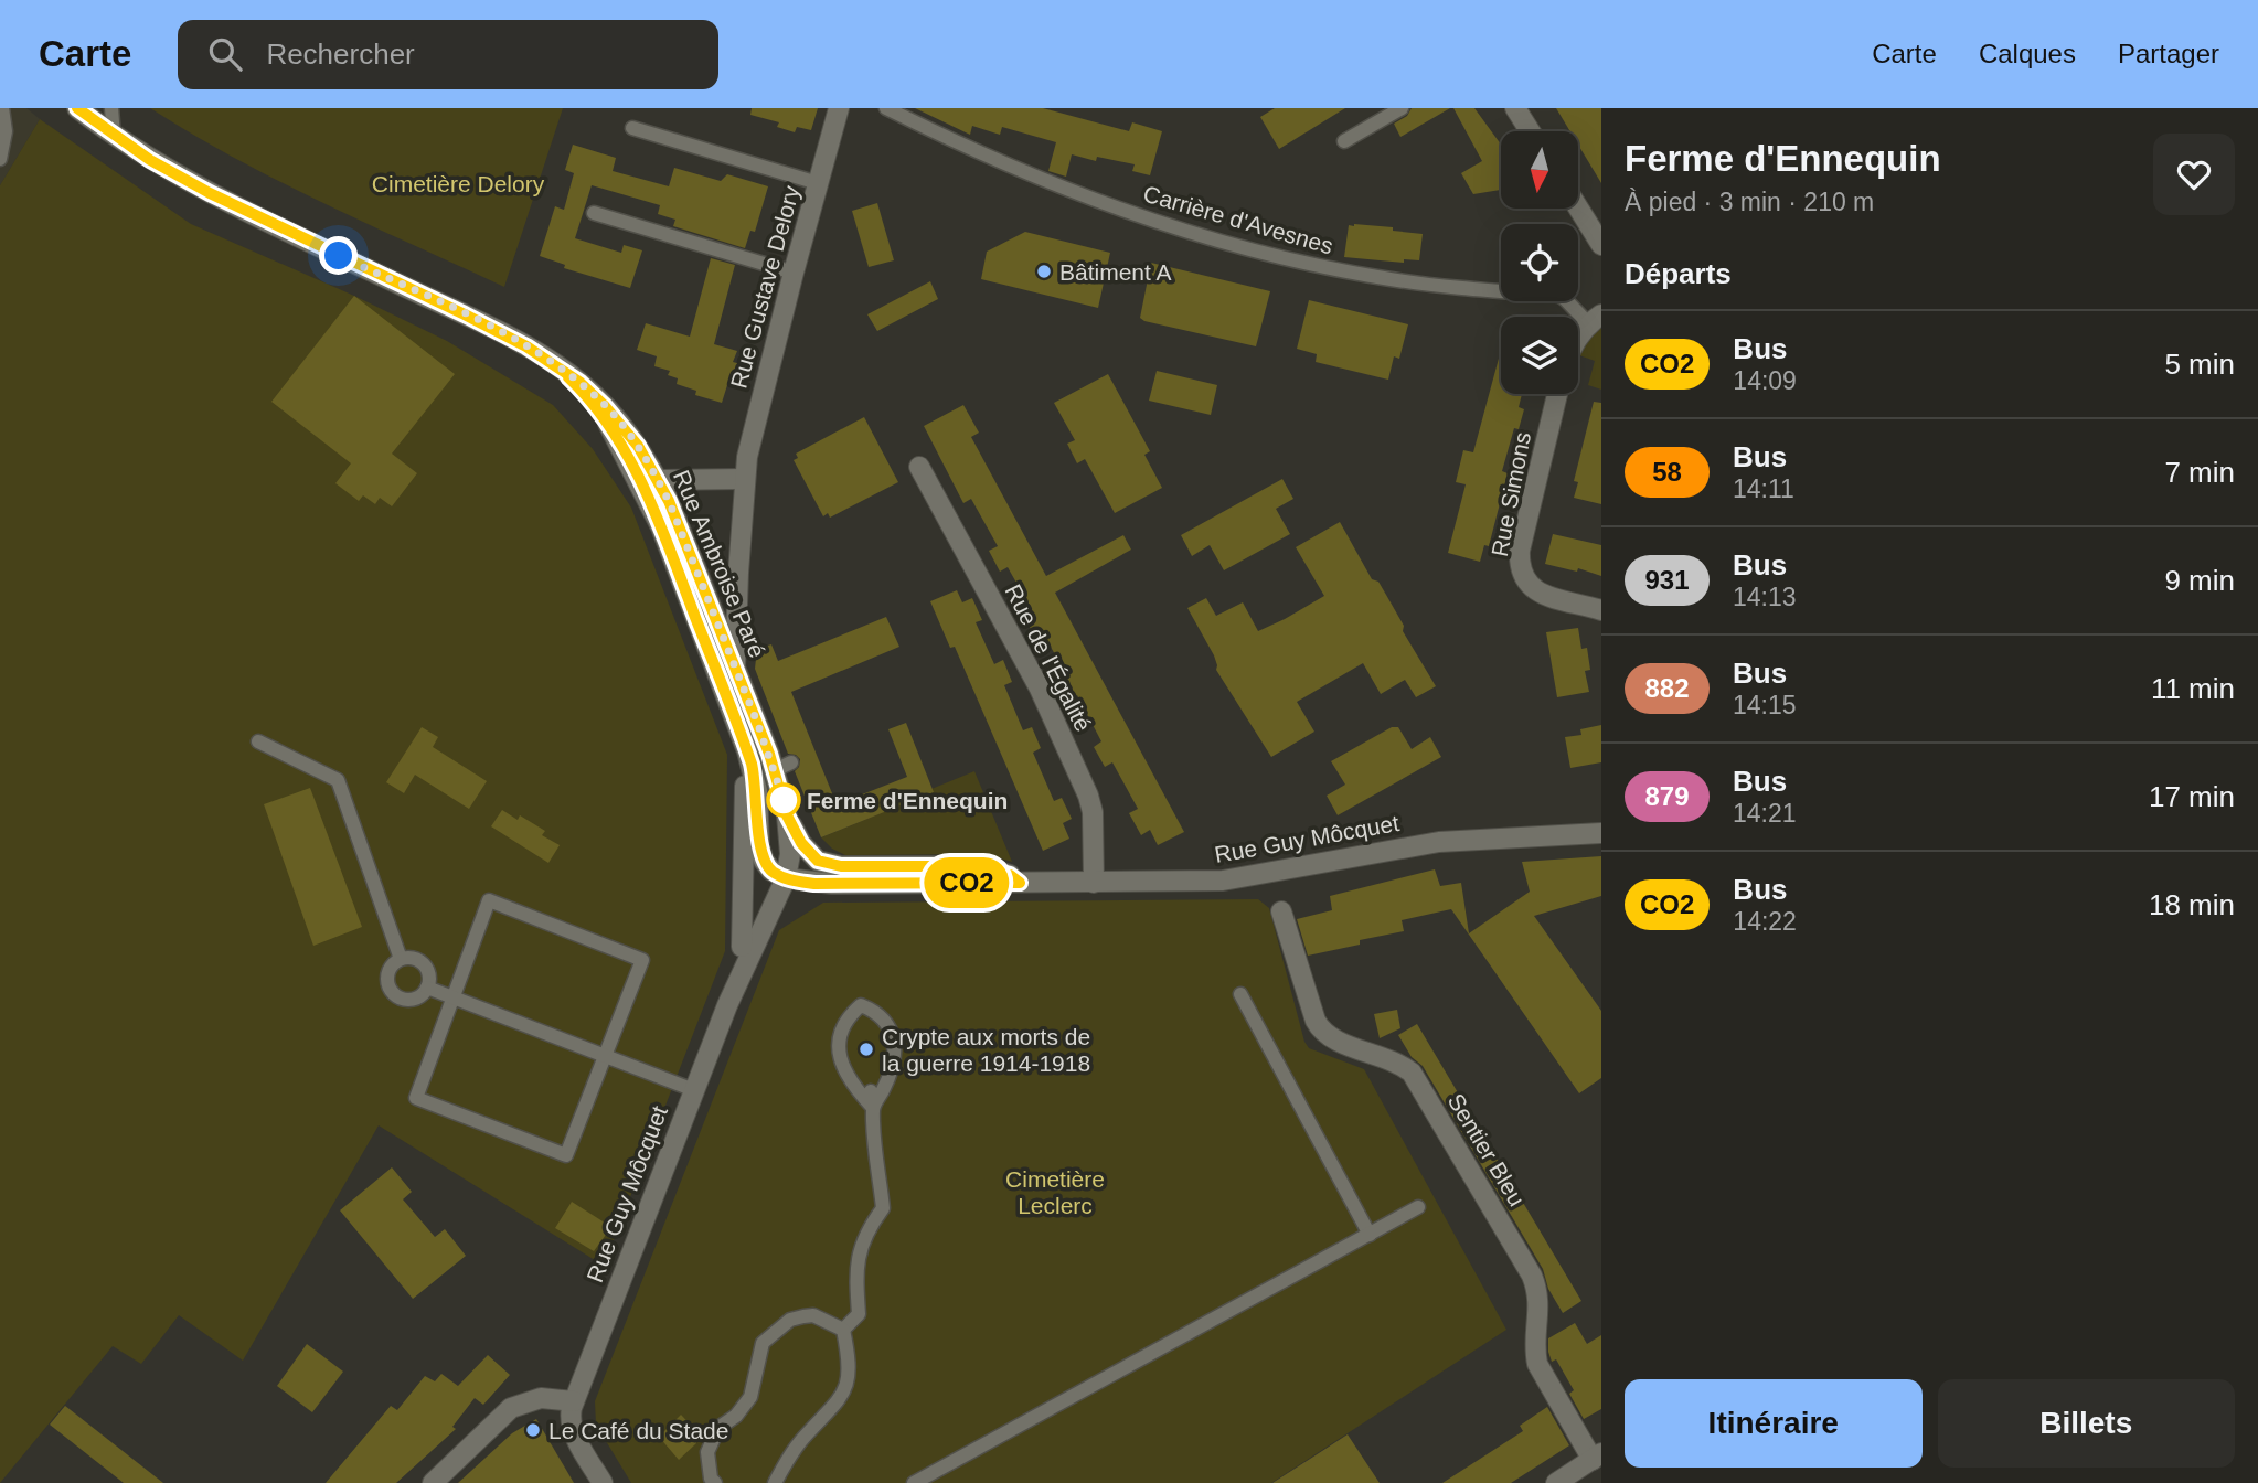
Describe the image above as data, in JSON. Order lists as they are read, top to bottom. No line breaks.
{"streets":{"street":["Rue Gustave Delory","Rue Simons","Rue Ambroise Paré","Rue de l'Égalité","Rue Guy Môcquet","Sentier Bleu"],"lane":["Carrière d'Avesnes"]},"crossings":[["Rue Gustave Delory","Rue Ambroise Paré"],["Rue Ambroise Paré","Rue Guy Môcquet"],["Rue de l'Égalité","Rue Guy Môcquet"]],"parks":["Cimetière Delory","Cimetière Leclerc"],"places":["Bâtiment A","Ferme d'Ennequin","Crypte aux morts de la guerre 1914-1918","Le Café du Stade"],"lines":["bus line CO2"],"north":"bottom","page":{"header":"Carte","search":"Rechercher","nav":["Carte","Calques","Partager"],"on_map":"CO2","heading":[["Ferme d'Ennequin","À pied · 3 min · 210 m"],"Départs"],"list":[{"mark":"CO2","name":"Bus","note":"14:09","value":"5 min"},{"mark":"58","name":"Bus","note":"14:11","value":"7 min"},{"mark":"931","name":"Bus","note":"14:13","value":"9 min"},{"mark":"882","name":"Bus","note":"14:15","value":"11 min"},{"mark":"879","name":"Bus","note":"14:21","value":"17 min"},{"mark":"CO2","name":"Bus","note":"14:22","value":"18 min"}],"buttons":["Itinéraire","Billets"]}}
